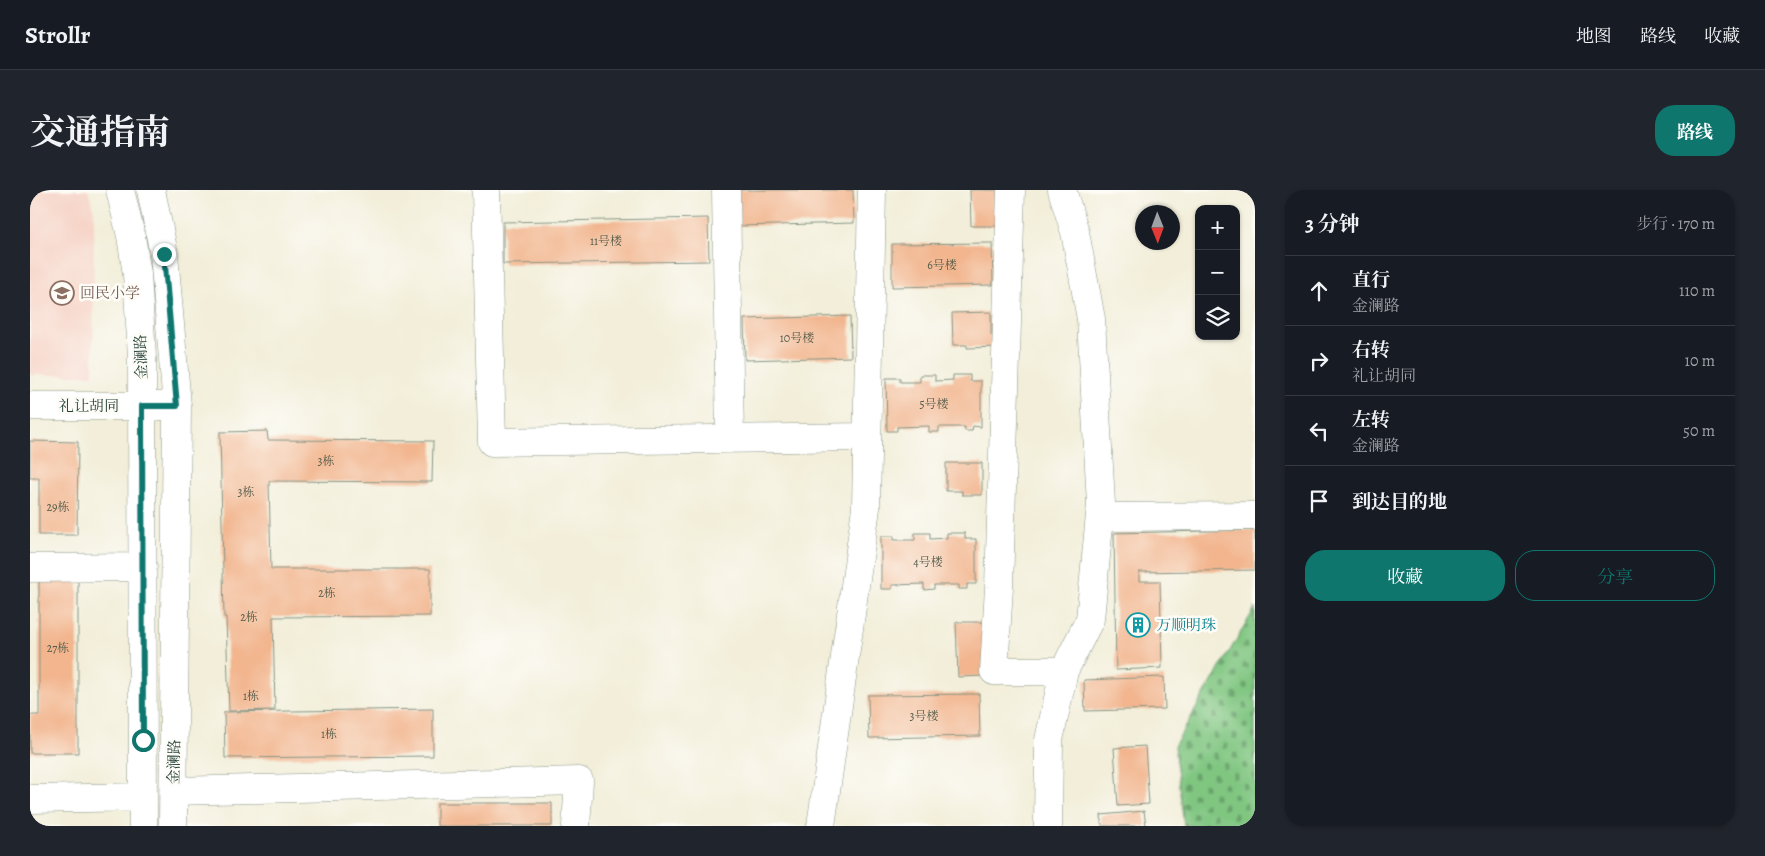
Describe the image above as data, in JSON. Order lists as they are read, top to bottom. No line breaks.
{"streets":{"street":["金澜路","礼让胡同"]},"crossings":[["金澜路","礼让胡同"]],"places":{"school or university":["回民小学"],"building":["万顺明珠"]},"house_numbers":["11号楼","6号楼","10号楼","5号楼","3栋","3栋","29栋","4号楼","2栋","2栋","27栋","1栋","3号楼","1栋"],"north":"bottom","page":{"header":"Strollr","nav":["地图","路线","收藏"],"title":"交通指南","buttons":["路线",["收藏","分享"]],"heading":["3 分钟","步行 · 170 m"],"map_buttons":["+","−"],"list":[["直行","金澜路","110 m"],["右转","礼让胡同","10 m"],["左转","金澜路","50 m"],"到达目的地"]}}
